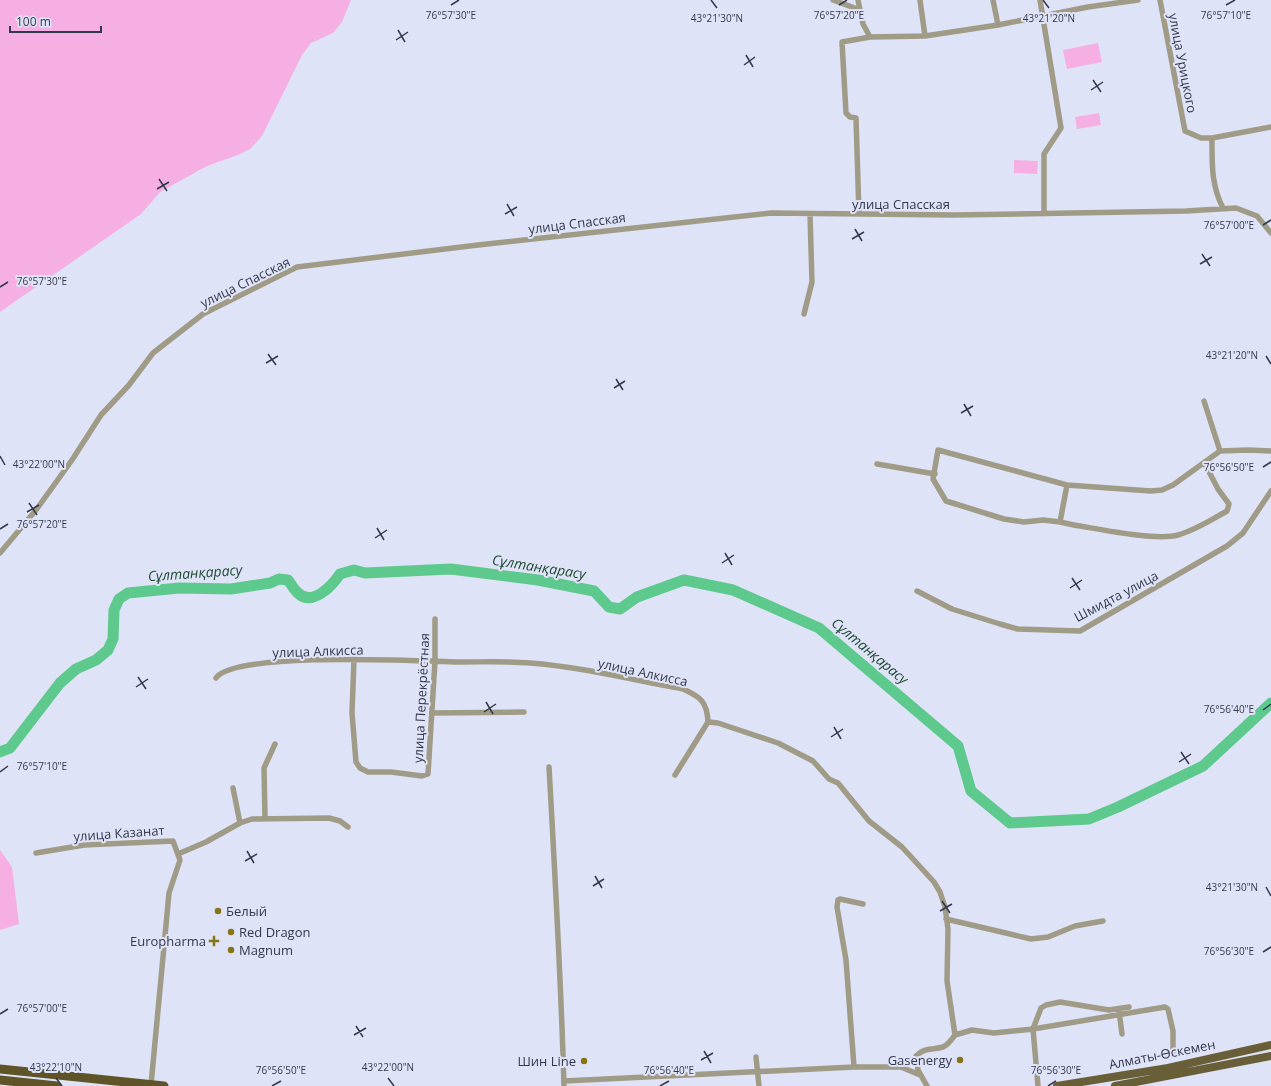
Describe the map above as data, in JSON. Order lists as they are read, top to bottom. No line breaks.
{"streets":{"main road":["Алматы-Өскемен"],"street":["улица Урицкого","улица Спасская","Шмидта улица","улица Алкисса","улица Перекрёстная","улица Казанат"]},"crossings":[["улица Алкисса","улица Перекрёстная"]],"water":["Сұлтанқарасу"],"places":{"other":["Белый","Red Dragon","Magnum","Gasenergy","Шин Line"],"health":["Europharma"]},"scale_bar":"100 m","coordinates":["76°57'10\"E","76°57'30\"E","76°57'20\"E","43°21'30\"N","43°21'20\"N","76°57'00\"E","43°22'00\"N","76°56'50\"E","76°56'40\"E","76°56'30\"E","43°22'10\"N"]}
